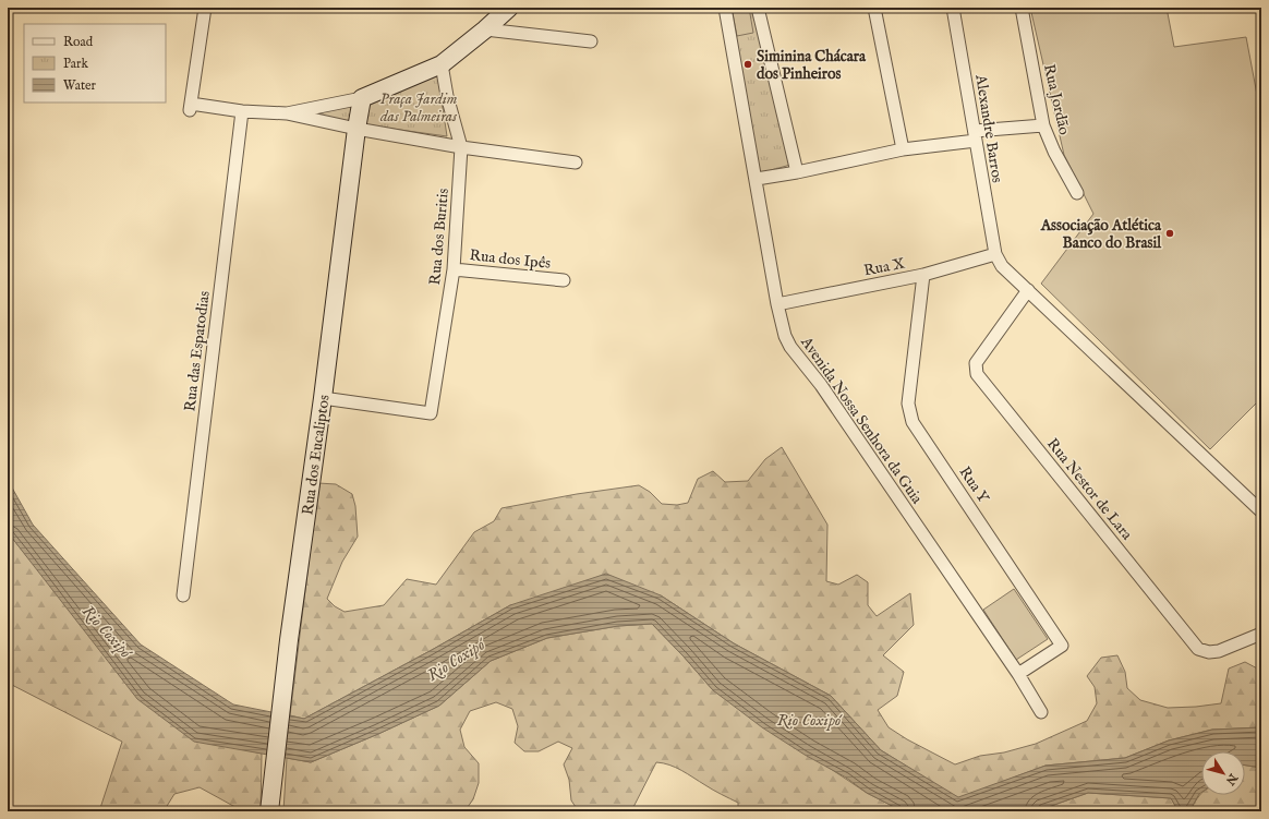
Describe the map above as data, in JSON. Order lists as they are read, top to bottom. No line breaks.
{"streets":{"street":["Rua Jordão","Alexandre Barros","Rua dos Buritis","Rua dos Ipês","Rua X","Rua das Espatodias","Avenida Nossa Senhora da Guia","Rua dos Eucaliptos","Rua Y","Rua Nestor de Lara"]},"crossings":[["Alexandre Barros","Rua X"],["Rua dos Buritis","Rua dos Ipês"],["Rua dos Buritis","Rua dos Eucaliptos"],["Rua X","Avenida Nossa Senhora da Guia"],["Rua X","Rua Y"],["Avenida Nossa Senhora da Guia","Rua Y"]],"water":["Rio Coxipó"],"parks":["Praça Jardim das Palmeiras"],"places":["Siminina Chácara dos Pinheiros","Associação Atlética Banco do Brasil"],"legend":["Road","Park","Water"],"north":"bottom right"}
